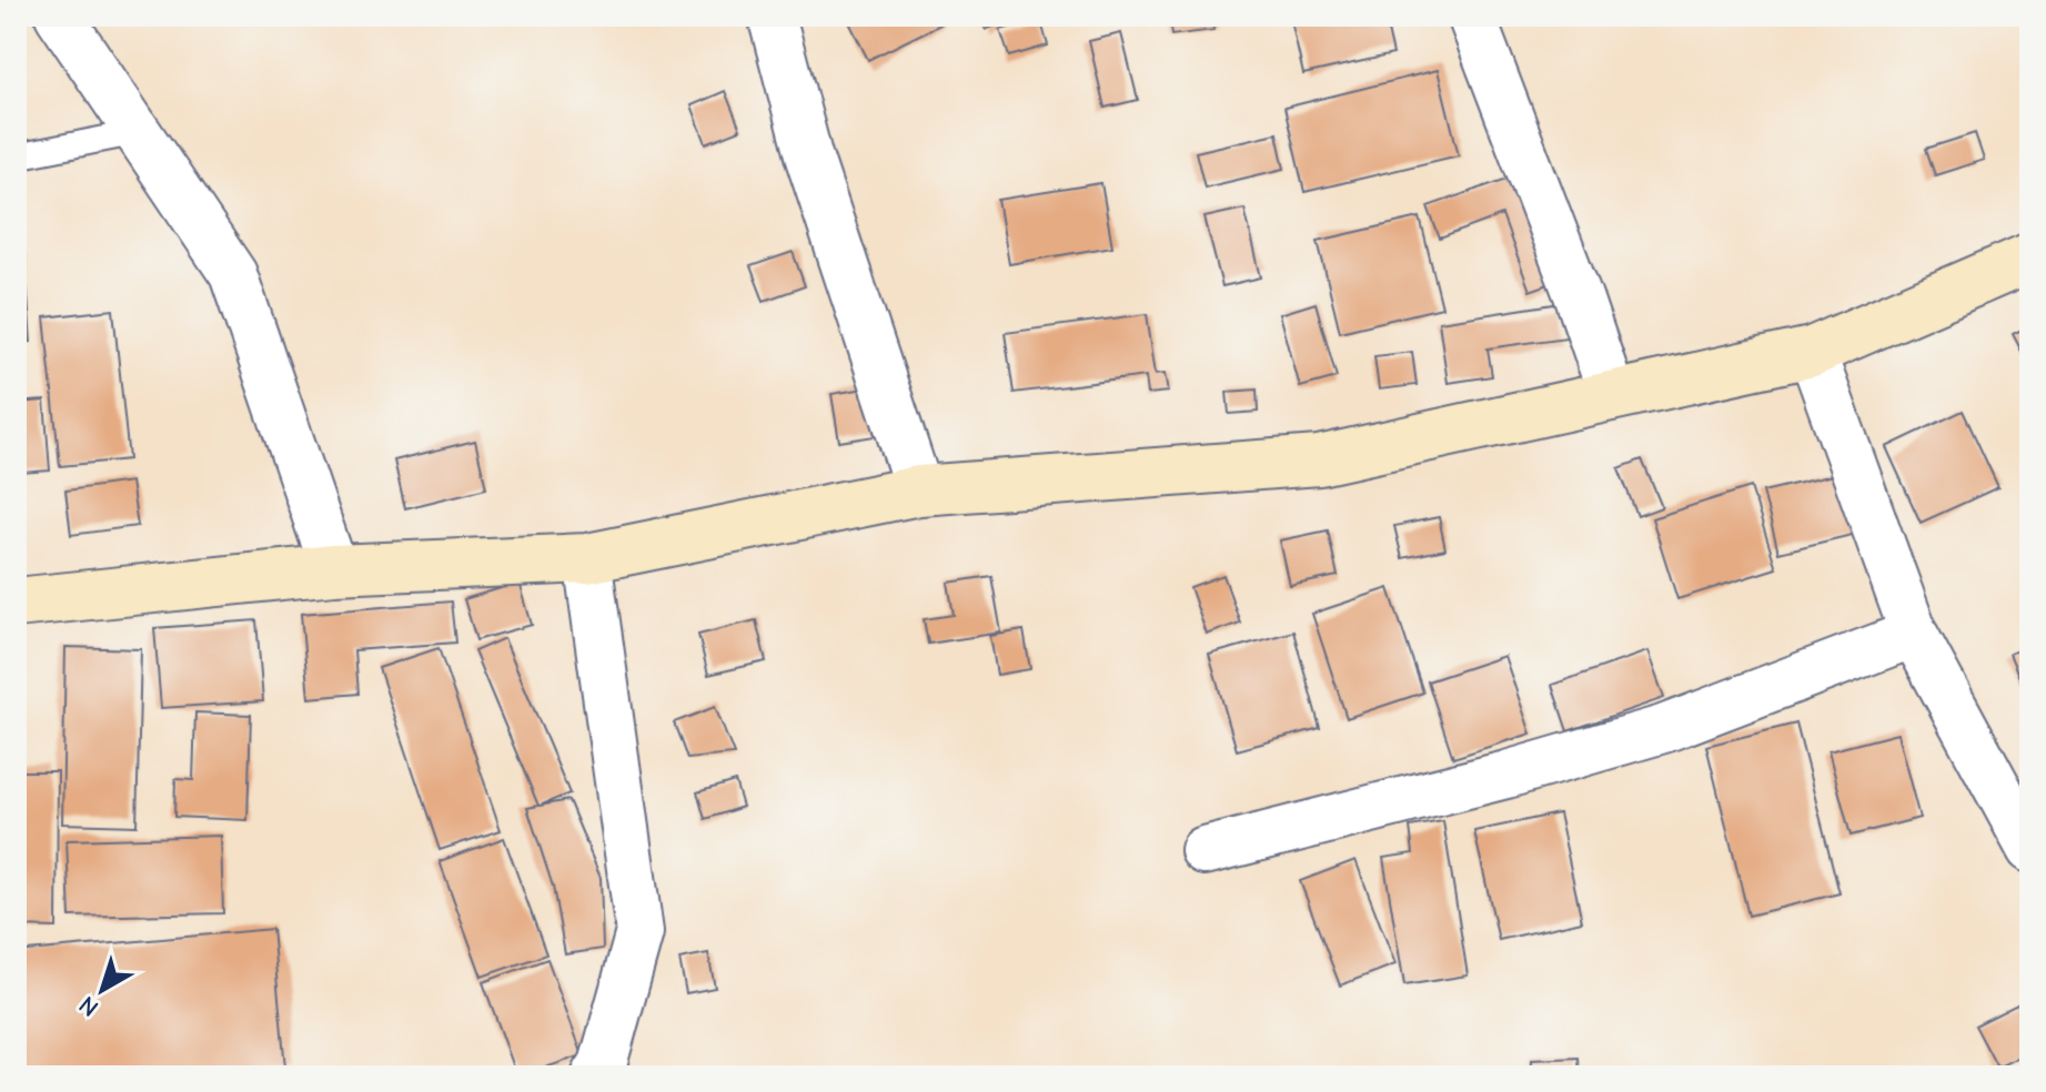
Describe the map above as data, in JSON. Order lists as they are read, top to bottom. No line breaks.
{"north":"bottom left"}
